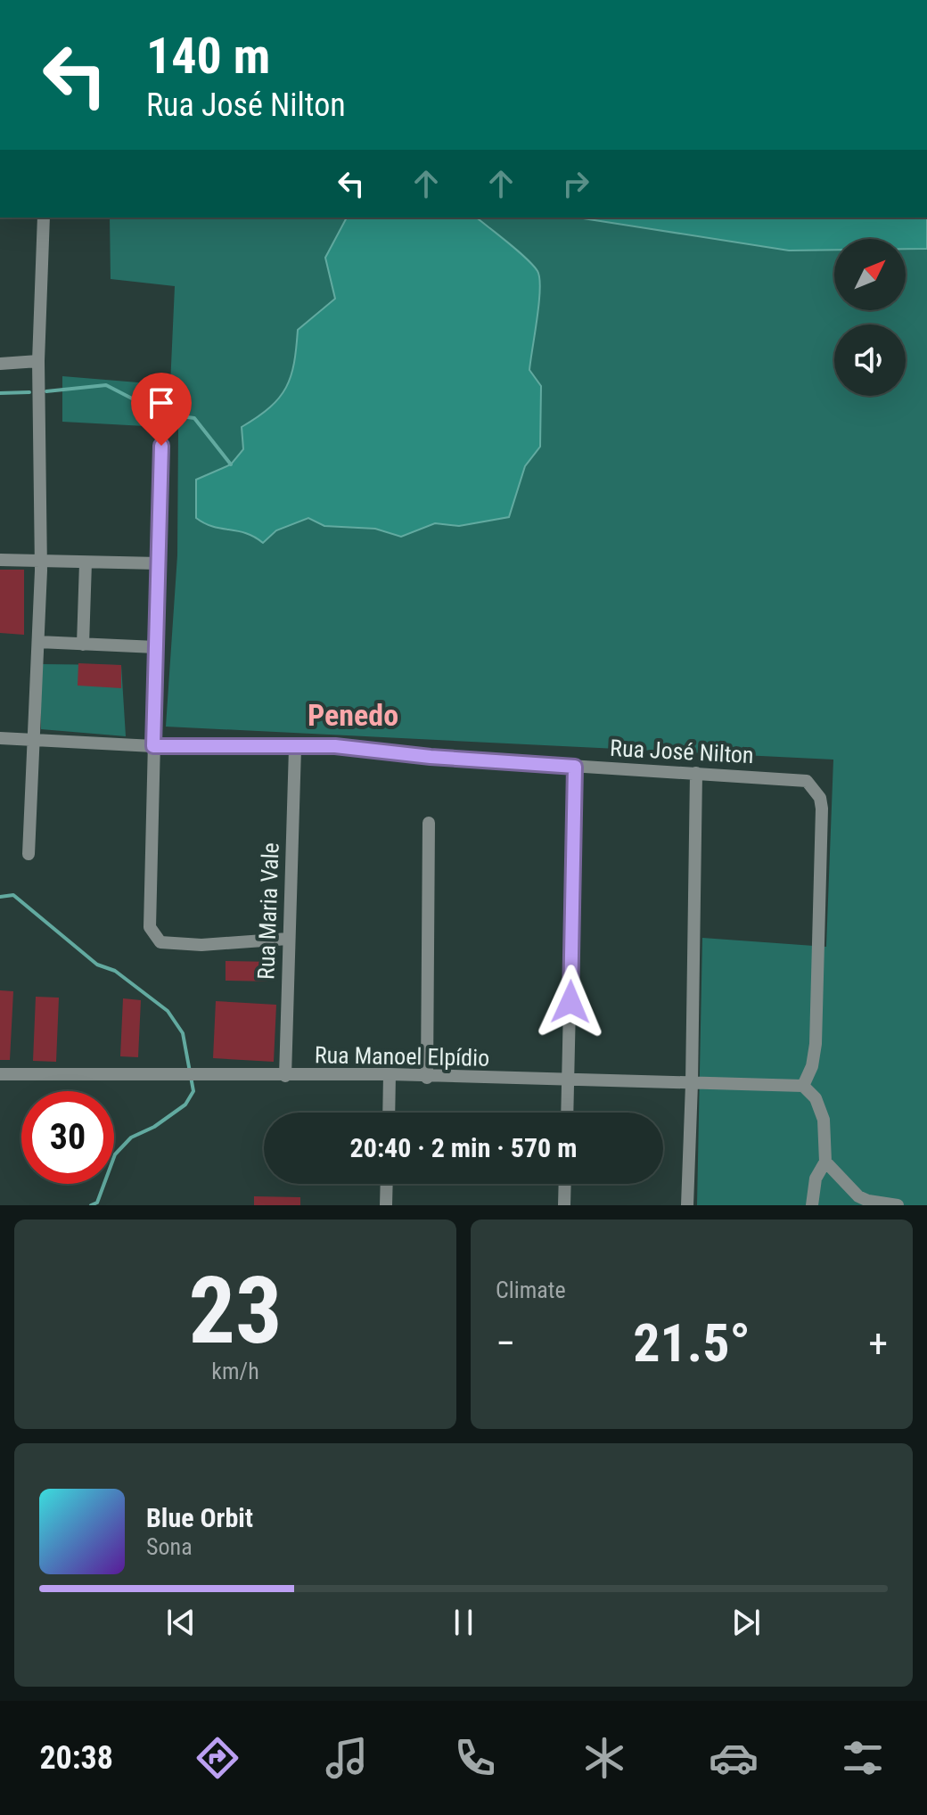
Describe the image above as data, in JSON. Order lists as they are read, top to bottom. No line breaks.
{"streets":{"street":["Rua José Nilton","Rua Maria Vale","Rua Manoel Elpídio"]},"crossings":[["Rua José Nilton","Rua Maria Vale"],["Rua José Nilton","Rua Manoel Elpídio"],["Rua Maria Vale","Rua Manoel Elpídio"]],"districts":["Penedo"],"north":"top right","page":{"turn":["140 m","Rua José Nilton"],"limit":"30","trip":"20:40 · 2 min · 570 m","tile":[["23","km/h"],"Climate"],"heat":["−","21.5°","+"],"song":["Blue Orbit","Sona"],"tabs":"20:38"}}
